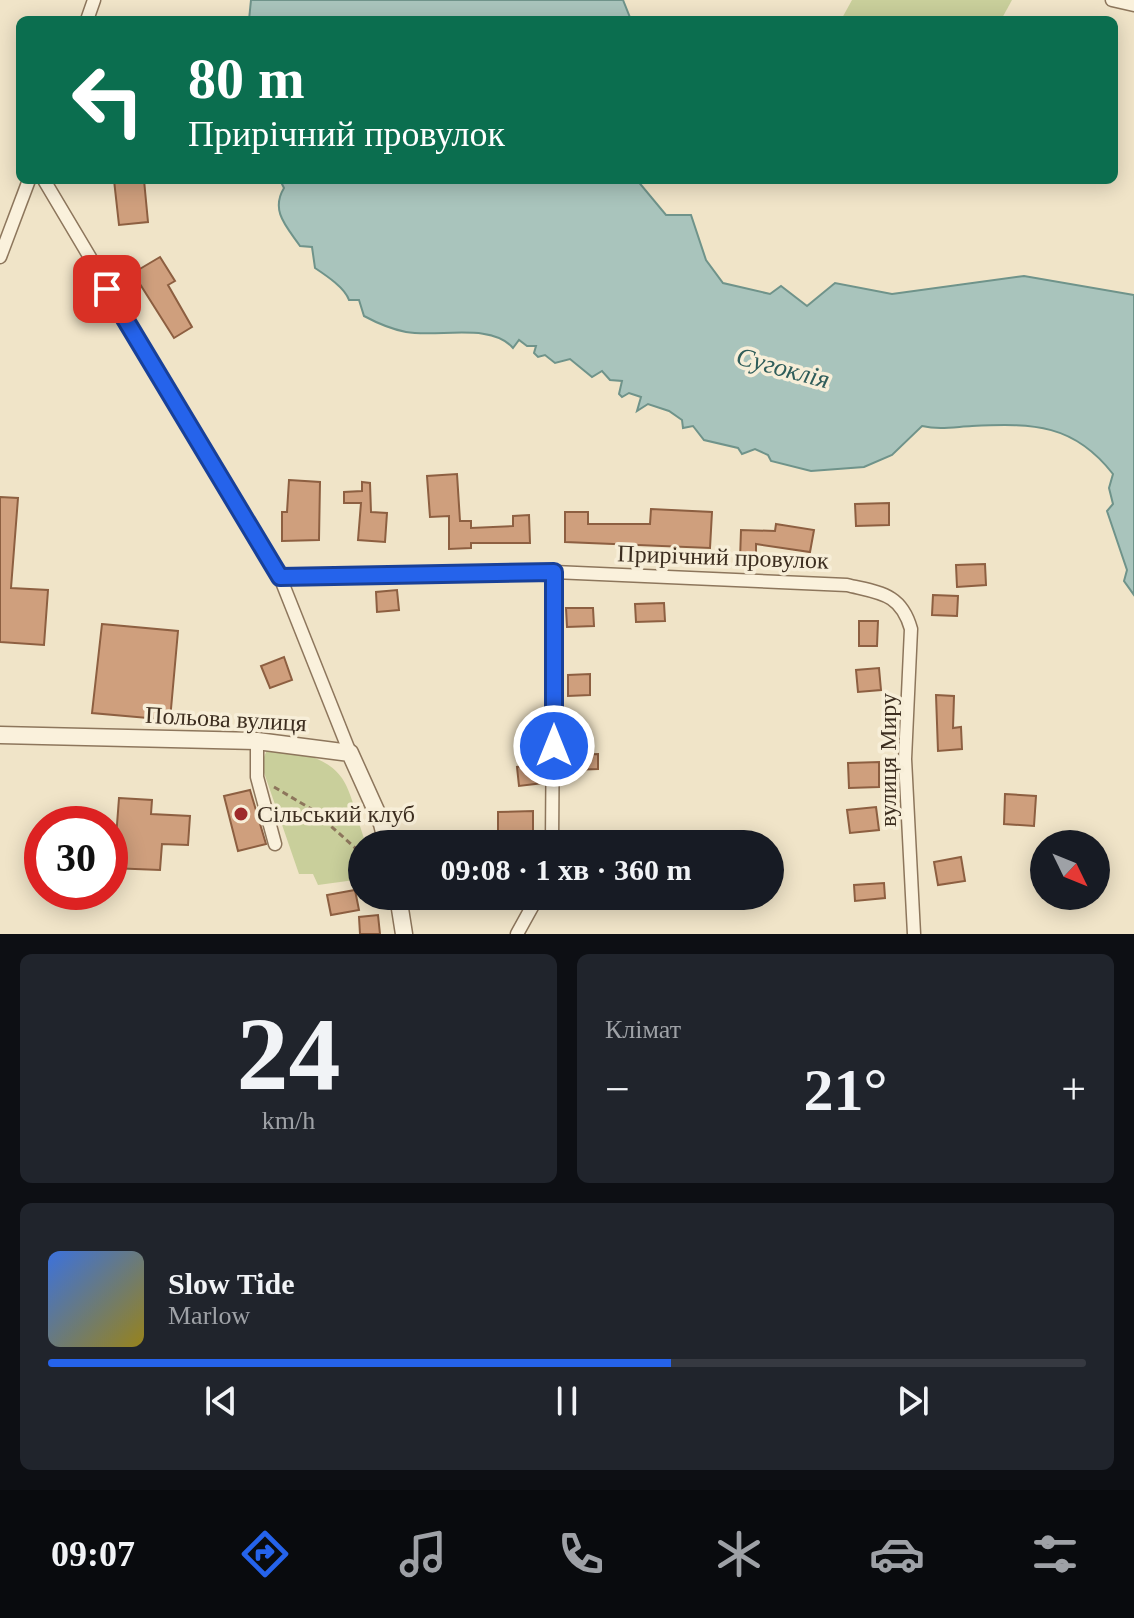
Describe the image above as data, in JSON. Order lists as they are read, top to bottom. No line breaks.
{"streets":{"street":["Прирічний провулок","Польова вулиця","вулиця Миру"]},"crossings":[["Прирічний провулок","вулиця Миру"]],"water":["Сугоклія"],"places":["Сільський клуб"],"north":"bottom right","page":{"turn":["80 m","Прирічний провулок"],"limit":"30","trip":"09:08 · 1 хв · 360 m","tile":[["24","km/h"],"Клімат"],"heat":["−","21°","+"],"song":["Slow Tide","Marlow"],"tabs":"09:07"}}
